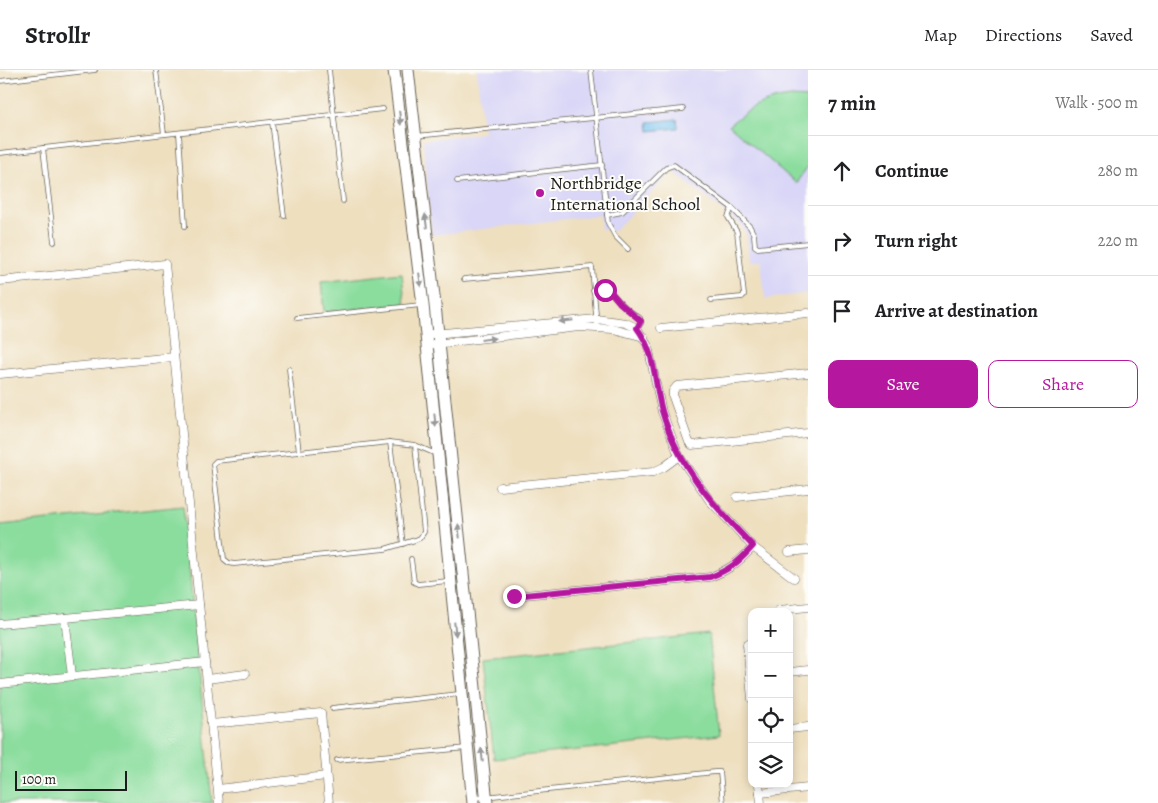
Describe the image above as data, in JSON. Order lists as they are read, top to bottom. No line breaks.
{"places":["Northbridge International School"],"scale_bar":"100 m","page":{"header":"Strollr","nav":["Map","Directions","Saved"],"heading":["7 min","Walk · 500 m"],"list":[["Continue","280 m"],["Turn right","220 m"],"Arrive at destination"],"buttons":["Save","Share"],"map_buttons":["+","−"],"scale":"100 m"}}
